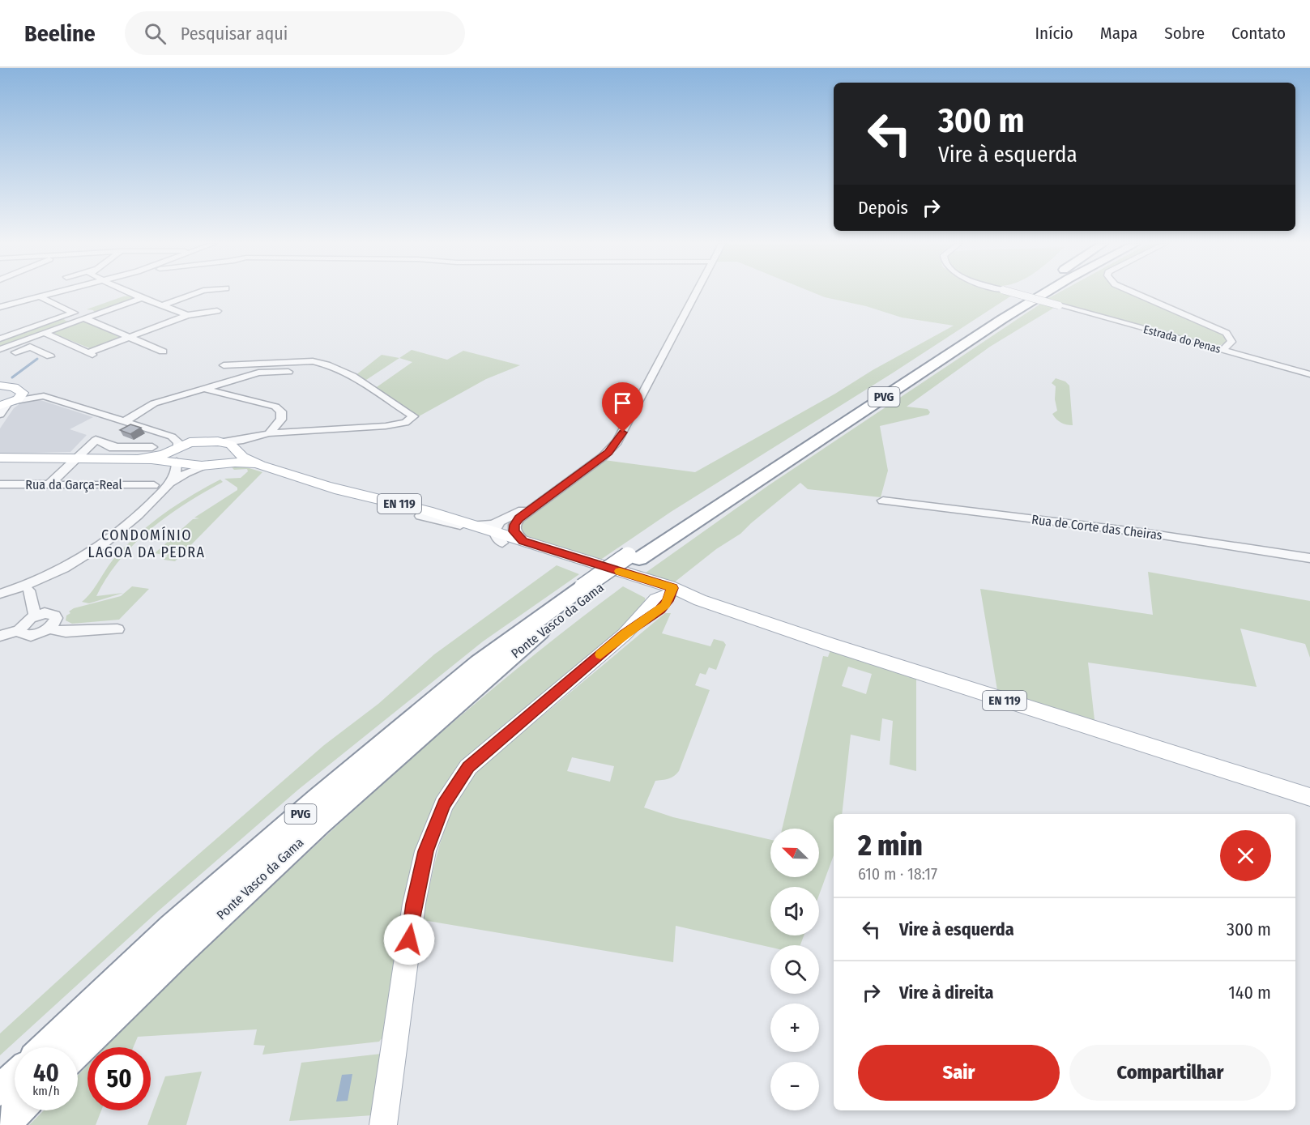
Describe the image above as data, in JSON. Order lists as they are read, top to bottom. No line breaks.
{"streets":{"highway":["PVG","Ponte Vasco da Gama"],"main road":["EN 119"],"street":["Estrada do Penas","Rua da Garça-Real","Rua de Corte das Cheiras"]},"districts":["CONDOMÍNIO LAGOA DA PEDRA"],"north":"top left","page":{"header":"Beeline","search":"Pesquisar aqui","nav":["Início","Mapa","Sobre","Contato"],"turn":["300 m","Vire à esquerda"],"then":"Depois","heading":["2 min","610 m · 18:17"],"map_buttons":["+","−"],"list":[{"name":"Vire à esquerda","value":"300 m"},{"name":"Vire à direita","value":"140 m"}],"buttons":["Sair","Compartilhar"],"speed":"40 km/h","limit":"50"}}
